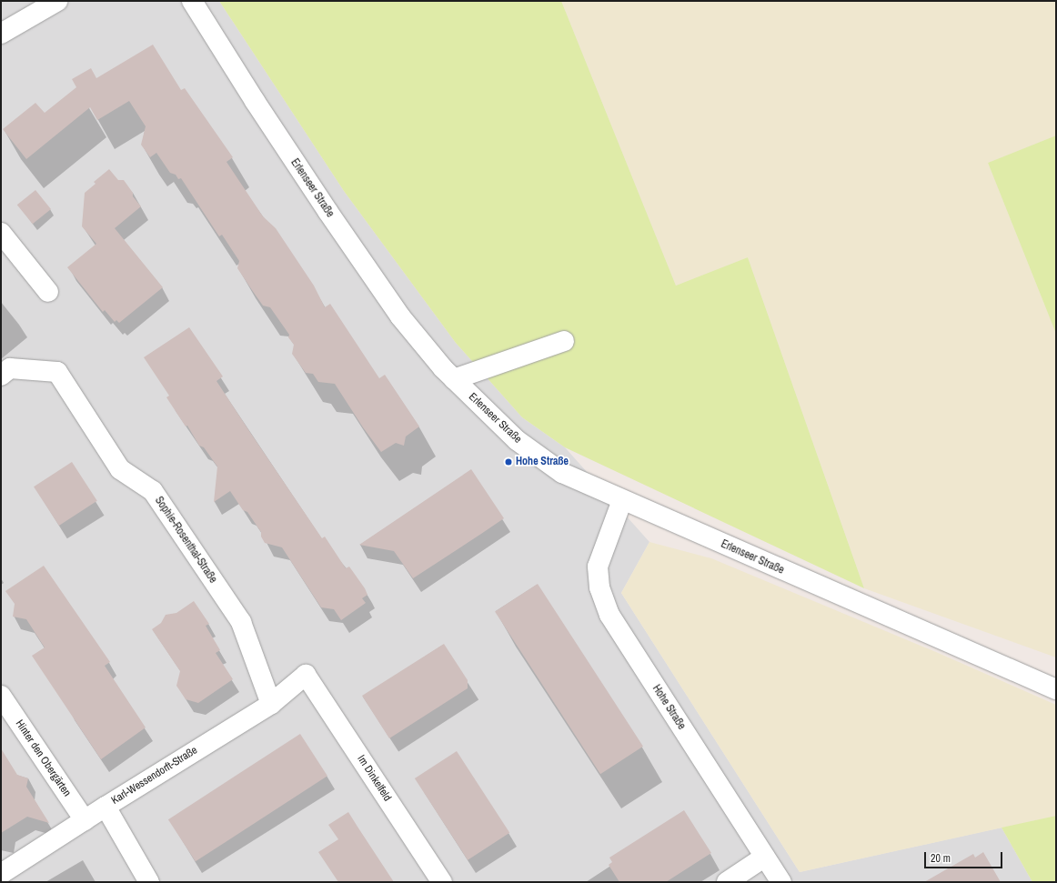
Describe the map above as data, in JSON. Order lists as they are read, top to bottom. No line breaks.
{"streets":{"street":["Erlenseer Straße","Sophie-Rosenthal-Straße","Hohe Straße","Hinter den Obergärten","Karl-Wessendorft-Straße","Im Dinkelfeld"]},"crossings":[["Erlenseer Straße","Hohe Straße"],["Sophie-Rosenthal-Straße","Karl-Wessendorft-Straße"],["Hinter den Obergärten","Karl-Wessendorft-Straße"],["Karl-Wessendorft-Straße","Im Dinkelfeld"]],"places":["Hohe Straße"],"scale_bar":"20 m"}
